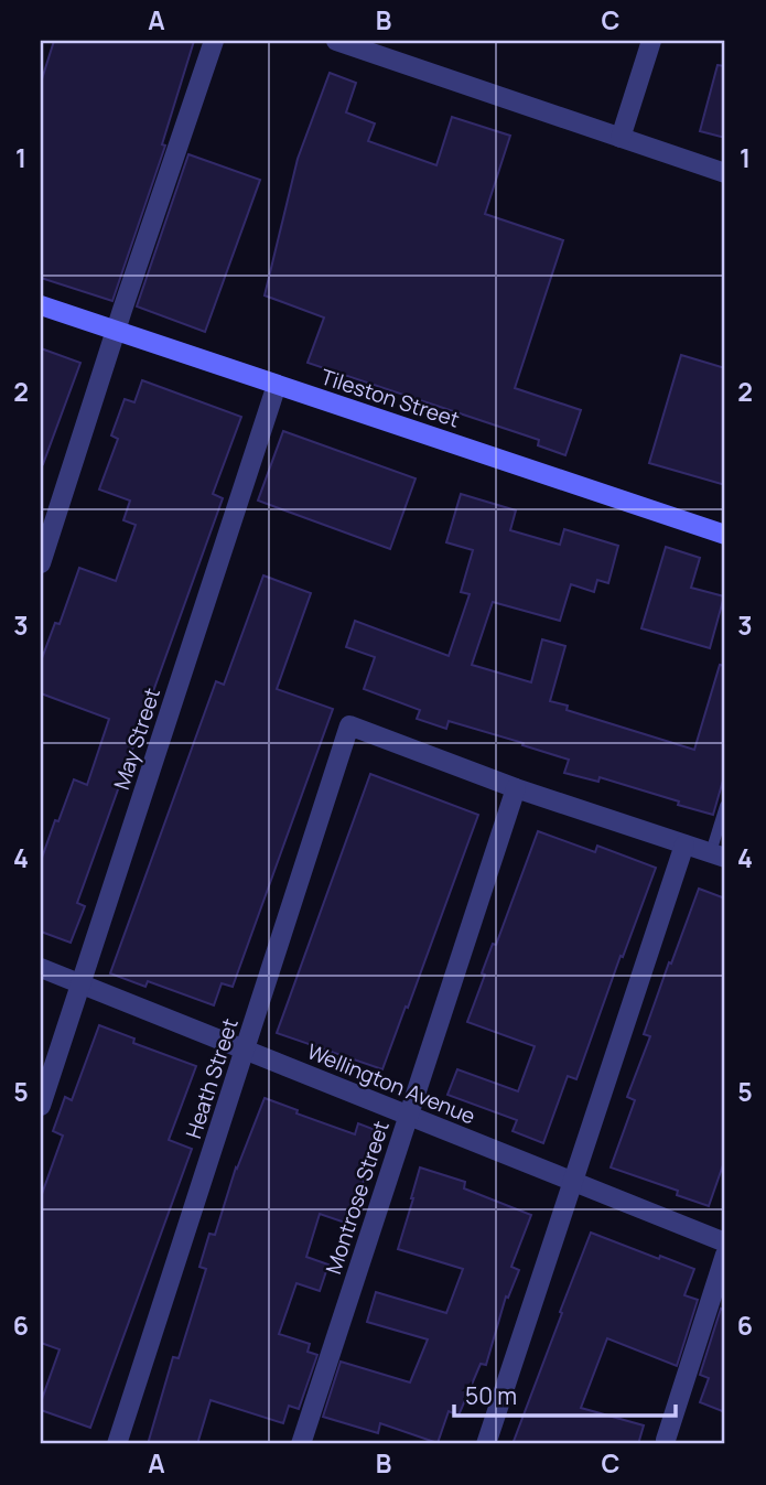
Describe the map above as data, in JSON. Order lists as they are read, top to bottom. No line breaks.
{"streets":{"main road":["Tileston Street"],"street":["May Street","Heath Street","Wellington Avenue","Montrose Street"]},"crossings":[["Tileston Street","May Street"],["May Street","Wellington Avenue"],["Heath Street","Wellington Avenue"],["Heath Street","Montrose Street"],["Wellington Avenue","Montrose Street"]],"scale_bar":"50 m","grid":{"columns":["A","B","C"],"rows":["1","2","3","4","5","6"]}}
